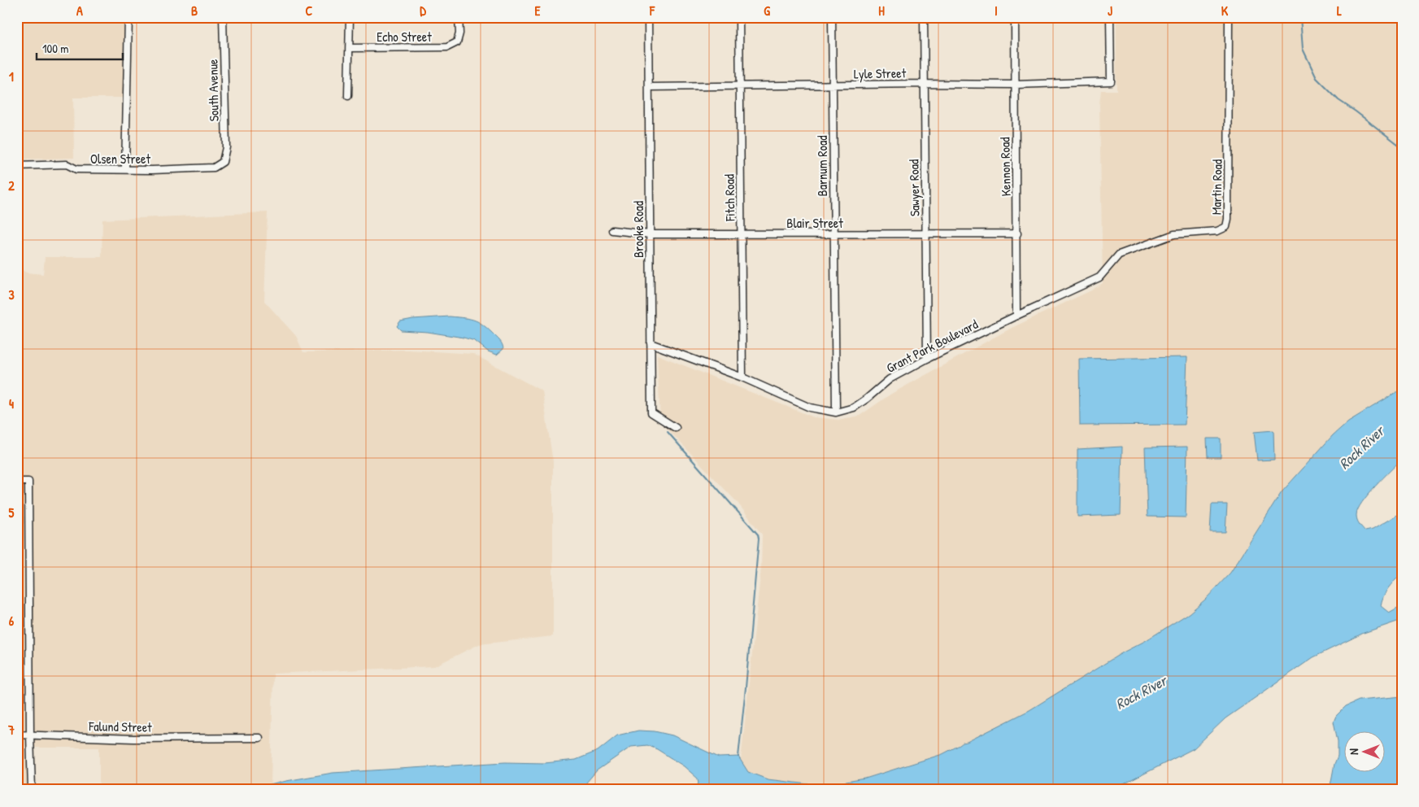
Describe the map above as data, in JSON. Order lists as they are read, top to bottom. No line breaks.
{"streets":{"street":["Echo Street","Lyle Street","South Avenue","Olsen Street","Barnum Road","Kennon Road","Martin Road","Sawyer Road","Fitch Road","Blair Street","Brooke Road","Grant Park Boulevard","Falund Street"]},"crossings":[["Lyle Street","Barnum Road"],["Lyle Street","Kennon Road"],["Lyle Street","Sawyer Road"],["Lyle Street","Fitch Road"],["Lyle Street","Brooke Road"],["South Avenue","Olsen Street"],["Barnum Road","Blair Street"],["Barnum Road","Grant Park Boulevard"],["Kennon Road","Blair Street"],["Kennon Road","Grant Park Boulevard"],["Martin Road","Grant Park Boulevard"],["Sawyer Road","Blair Street"],["Sawyer Road","Grant Park Boulevard"],["Fitch Road","Blair Street"],["Fitch Road","Grant Park Boulevard"],["Blair Street","Brooke Road"],["Brooke Road","Grant Park Boulevard"]],"water":["Rock River"],"scale_bar":"100 m","north":"left","grid":{"columns":["A","B","C","D","E","F","G","H","I","J","K","L"],"rows":["1","2","3","4","5","6","7"]}}
